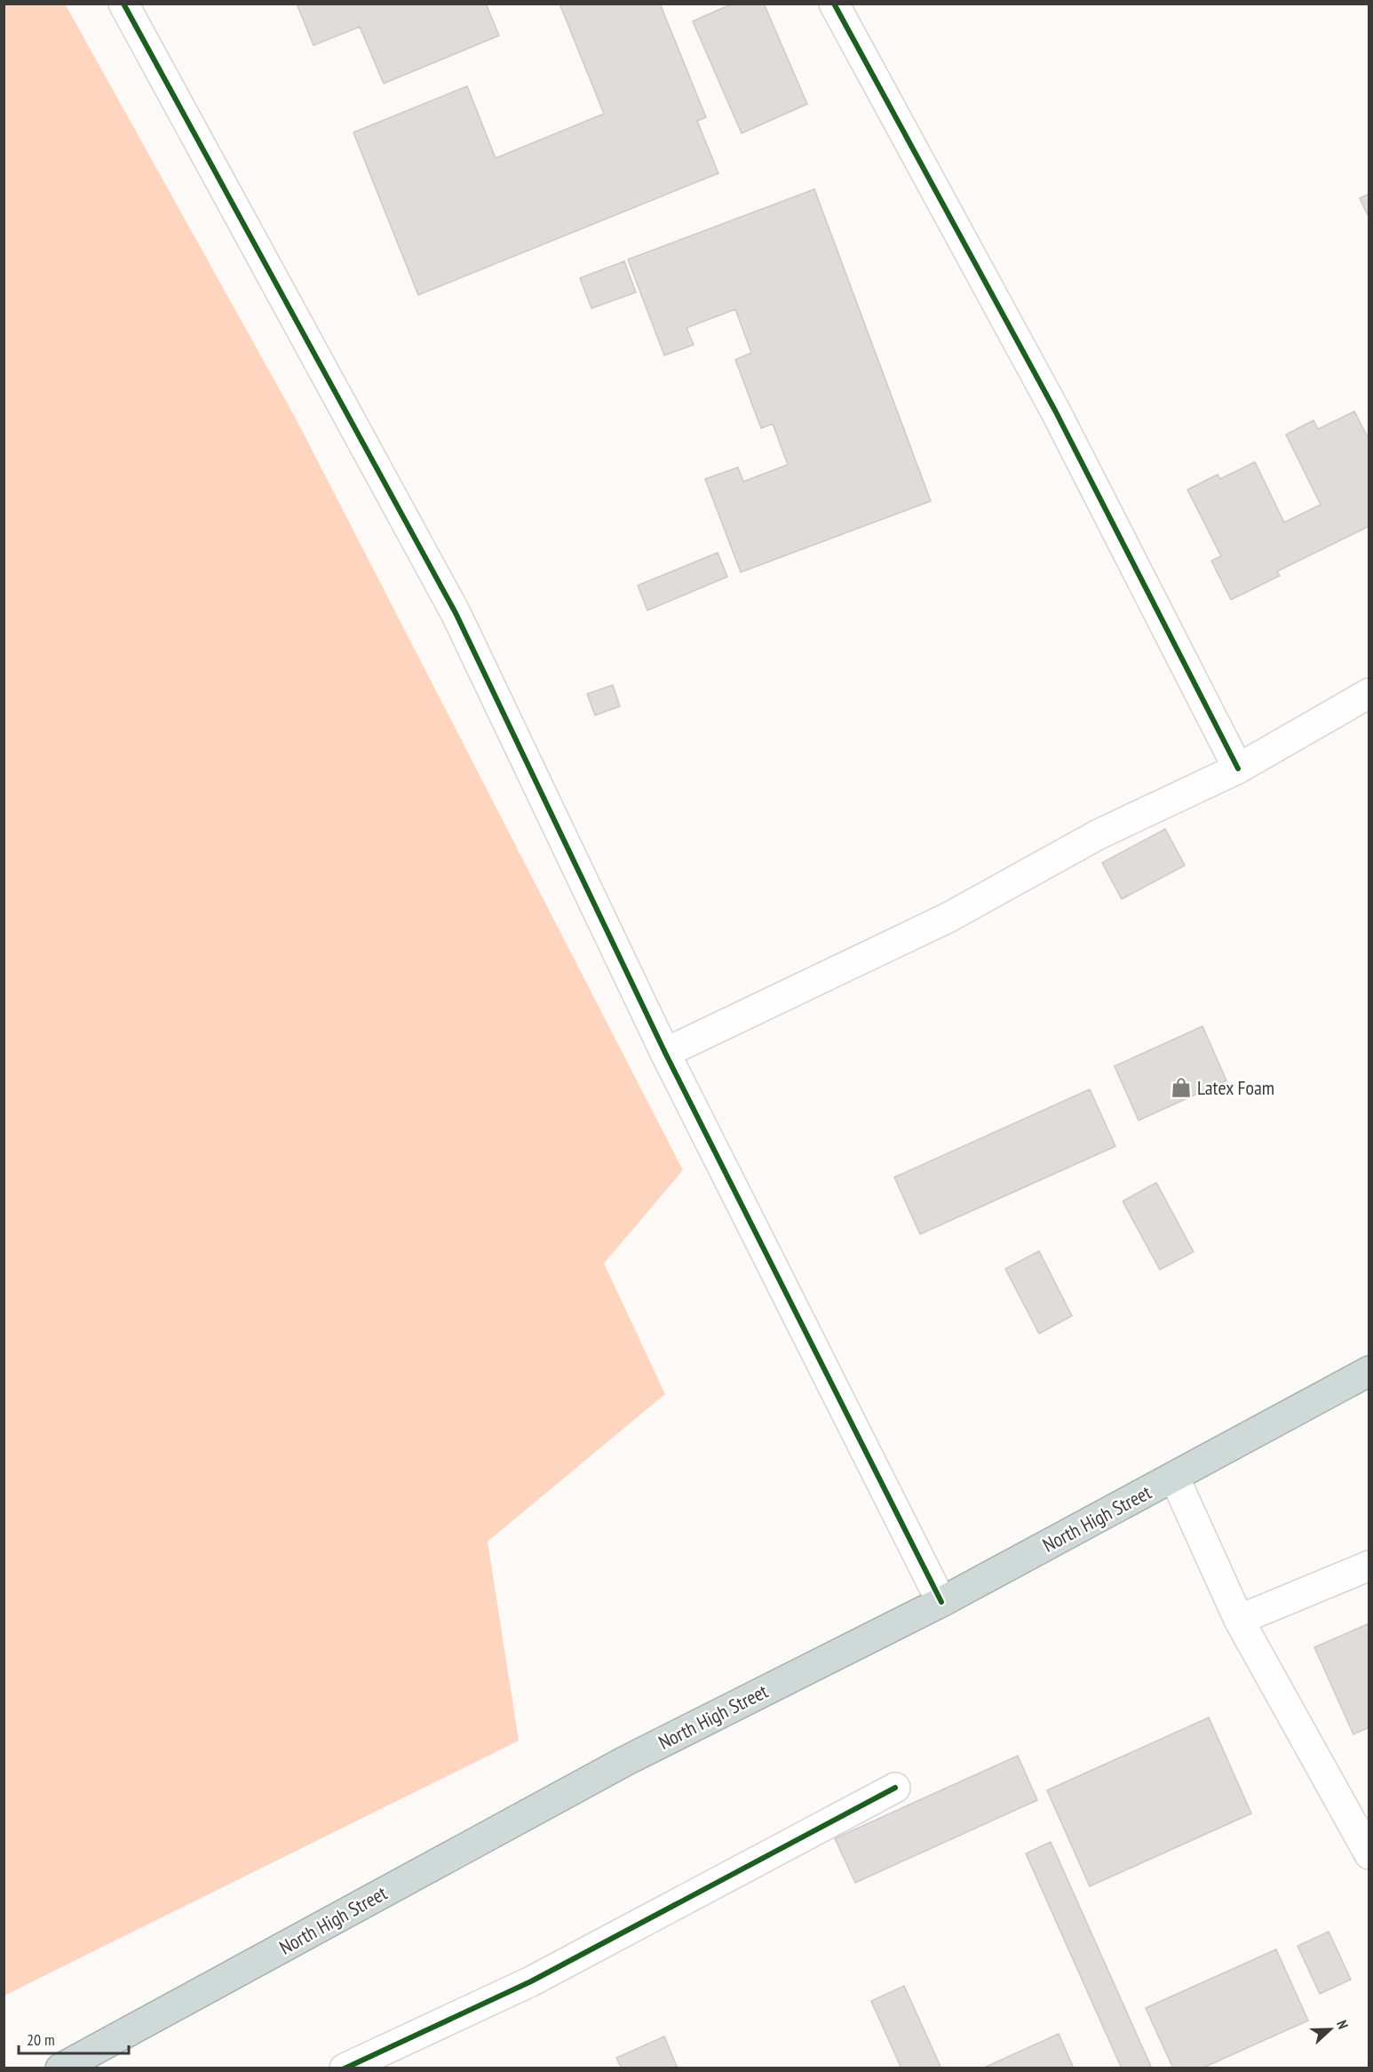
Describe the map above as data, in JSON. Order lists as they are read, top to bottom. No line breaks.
{"streets":{"highway":["North High Street"]},"places":{"shop":["Latex Foam"]},"scale_bar":"20 m","north":"right"}
